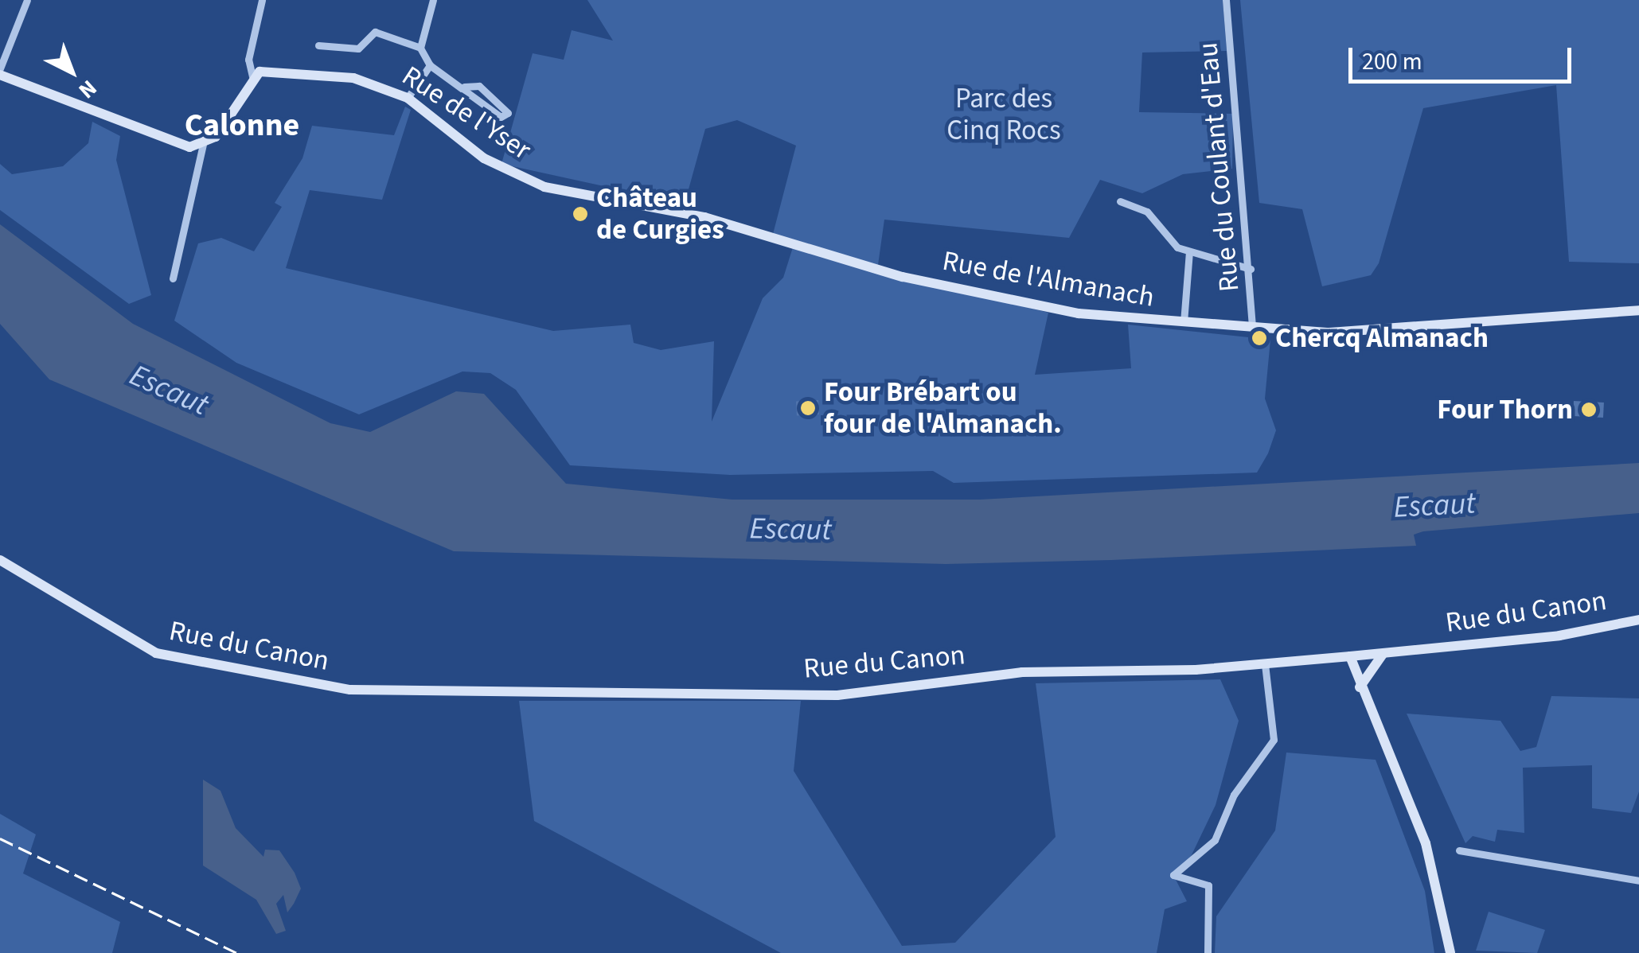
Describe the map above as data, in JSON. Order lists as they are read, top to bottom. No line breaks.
{"streets":{"main road":["Rue de l'Yser","Rue de l'Almanach","Rue du Canon"],"street":["Rue du Coulant d'Eau"]},"crossings":[["Rue de l'Yser","Rue de l'Almanach"],["Rue du Coulant d'Eau","Rue de l'Almanach"]],"districts":["Calonne"],"water":["Escaut"],"parks":["Parc des Cinq Rocs"],"places":["Château de Curgies","Chercq Almanach","Four Brébart ou four de l'Almanach.","Four Thorn"],"scale_bar":"200 m","north":"bottom right"}
